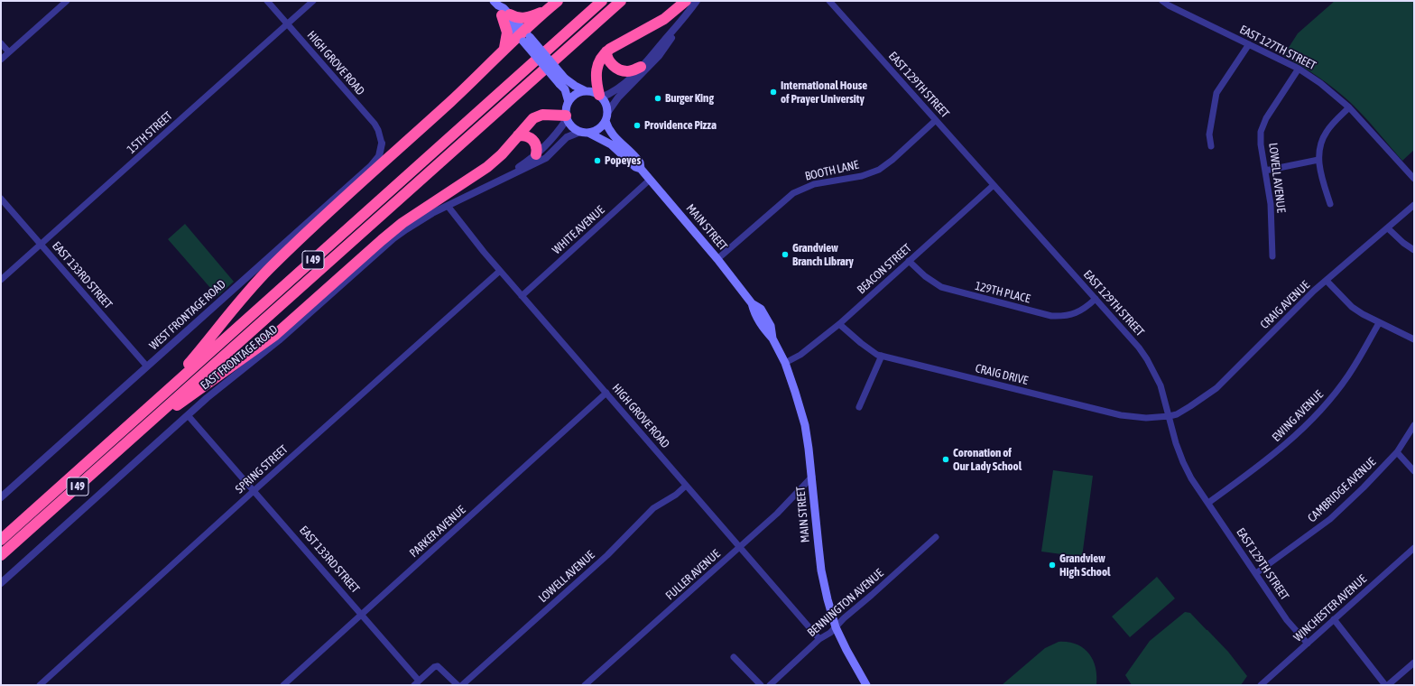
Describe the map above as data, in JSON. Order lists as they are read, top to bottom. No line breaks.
{"streets":{"highway":["I 49"],"main road":["MAIN STREET"],"street":["EAST 127TH STREET","HIGH GROVE ROAD","EAST 129TH STREET","15TH STREET","BOOTH LANE","LOWELL AVENUE","WHITE AVENUE","BEACON STREET","EAST 133RD STREET","129TH PLACE","CRAIG AVENUE","WEST FRONTAGE ROAD","EAST FRONTAGE ROAD","CRAIG DRIVE","EWING AVENUE","SPRING STREET","CAMBRIDGE AVENUE","PARKER AVENUE","FULLER AVENUE","BENNINGTON AVENUE","WINCHESTER AVENUE"]},"crossings":[["EAST 127TH STREET","LOWELL AVENUE"],["HIGH GROVE ROAD","15TH STREET"],["HIGH GROVE ROAD","LOWELL AVENUE"],["HIGH GROVE ROAD","WHITE AVENUE"],["HIGH GROVE ROAD","WEST FRONTAGE ROAD"],["HIGH GROVE ROAD","EAST FRONTAGE ROAD"],["HIGH GROVE ROAD","SPRING STREET"],["HIGH GROVE ROAD","PARKER AVENUE"],["HIGH GROVE ROAD","FULLER AVENUE"],["HIGH GROVE ROAD","BENNINGTON AVENUE"],["EAST 129TH STREET","BOOTH LANE"],["EAST 129TH STREET","BEACON STREET"],["EAST 129TH STREET","129TH PLACE"],["EAST 129TH STREET","CRAIG AVENUE"],["EAST 129TH STREET","CRAIG DRIVE"],["EAST 129TH STREET","EWING AVENUE"],["EAST 129TH STREET","CAMBRIDGE AVENUE"],["EAST 129TH STREET","WINCHESTER AVENUE"],["15TH STREET","EAST 133RD STREET"],["BOOTH LANE","MAIN STREET"],["MAIN STREET","WHITE AVENUE"],["MAIN STREET","BEACON STREET"],["MAIN STREET","EAST FRONTAGE ROAD"],["MAIN STREET","FULLER AVENUE"],["MAIN STREET","BENNINGTON AVENUE"],["BEACON STREET","129TH PLACE"],["BEACON STREET","CRAIG DRIVE"],["EAST 133RD STREET","WEST FRONTAGE ROAD"],["EAST 133RD STREET","EAST FRONTAGE ROAD"],["EAST 133RD STREET","SPRING STREET"],["EAST 133RD STREET","PARKER AVENUE"],["CRAIG AVENUE","CRAIG DRIVE"]],"places":["International House of Prayer University","Burger King","Providence Pizza","Popeyes","Grandview Branch Library","Coronation of Our Lady School","Grandview High School"]}
